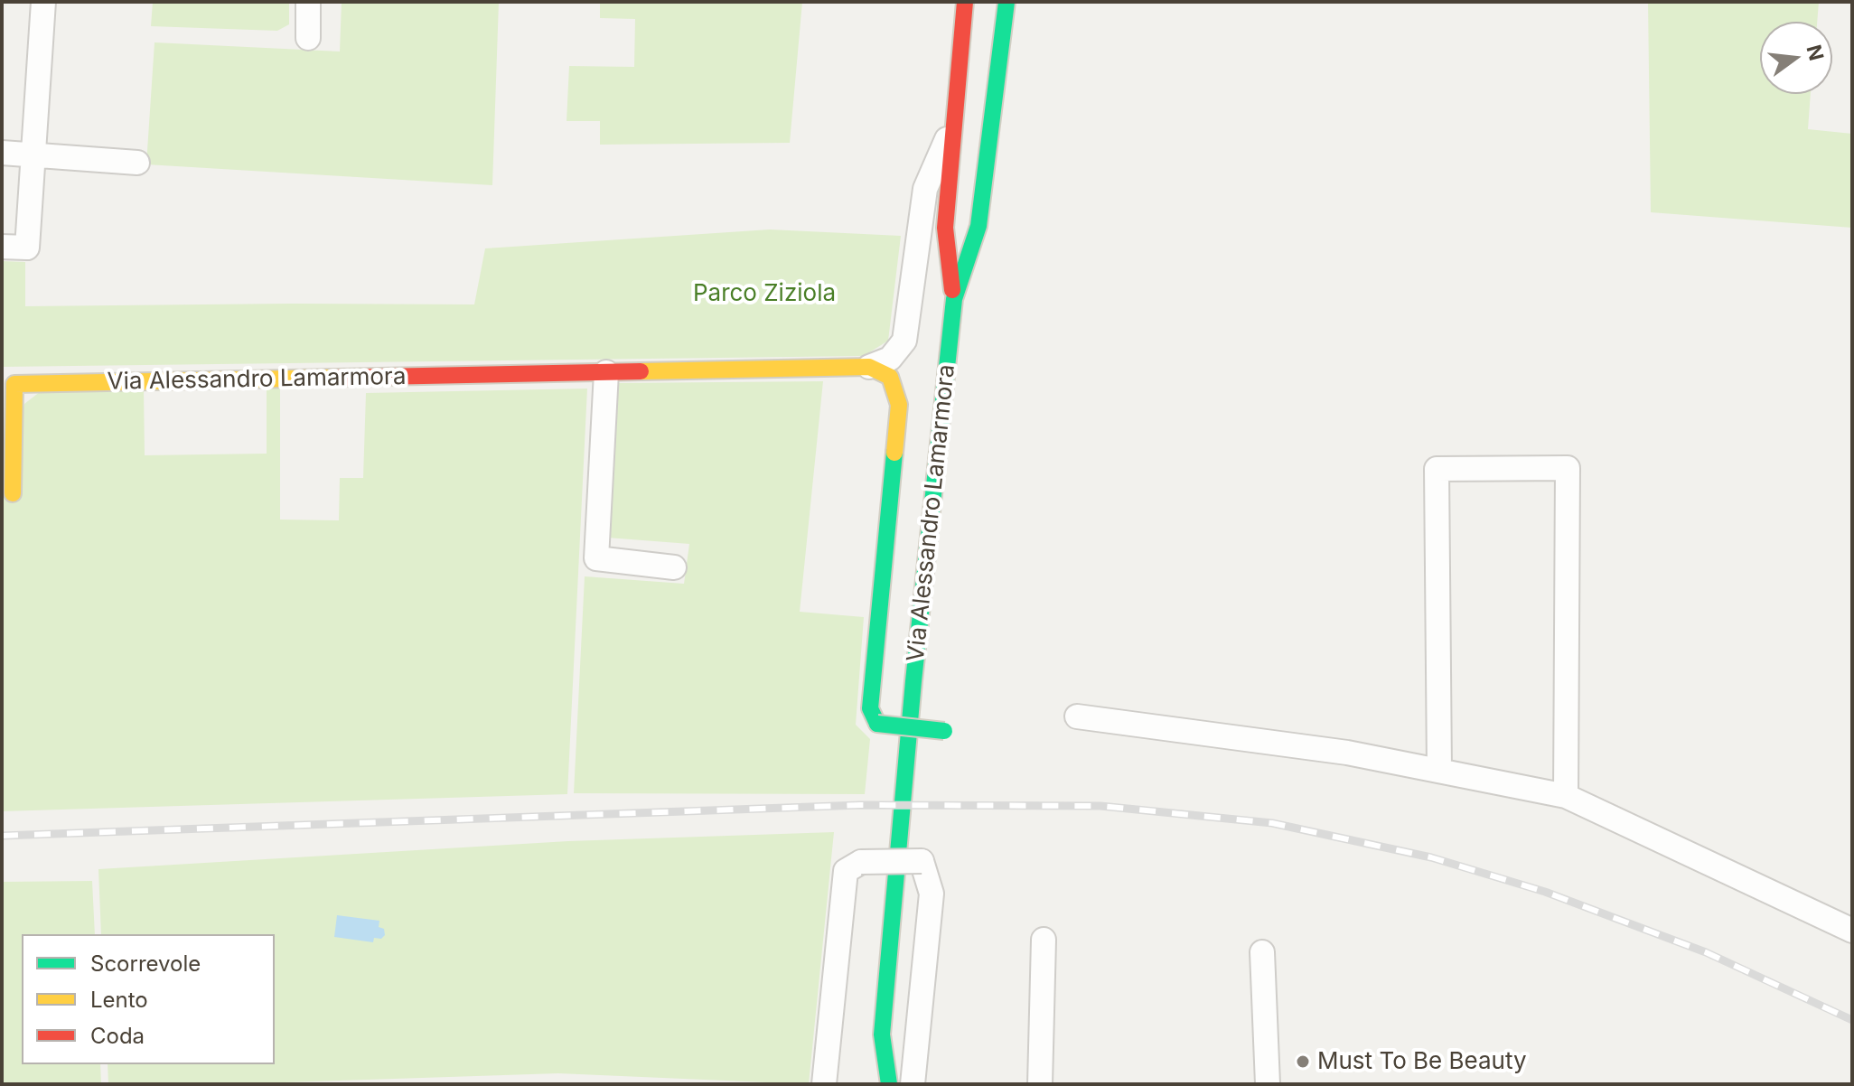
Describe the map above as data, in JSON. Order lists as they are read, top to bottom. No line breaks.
{"streets":{"main road":["Via Alessandro Lamarmora"]},"parks":["Parco Ziziola"],"places":["Must To Be Beauty"],"legend":["Scorrevole","Lento","Coda"],"north":"right"}
